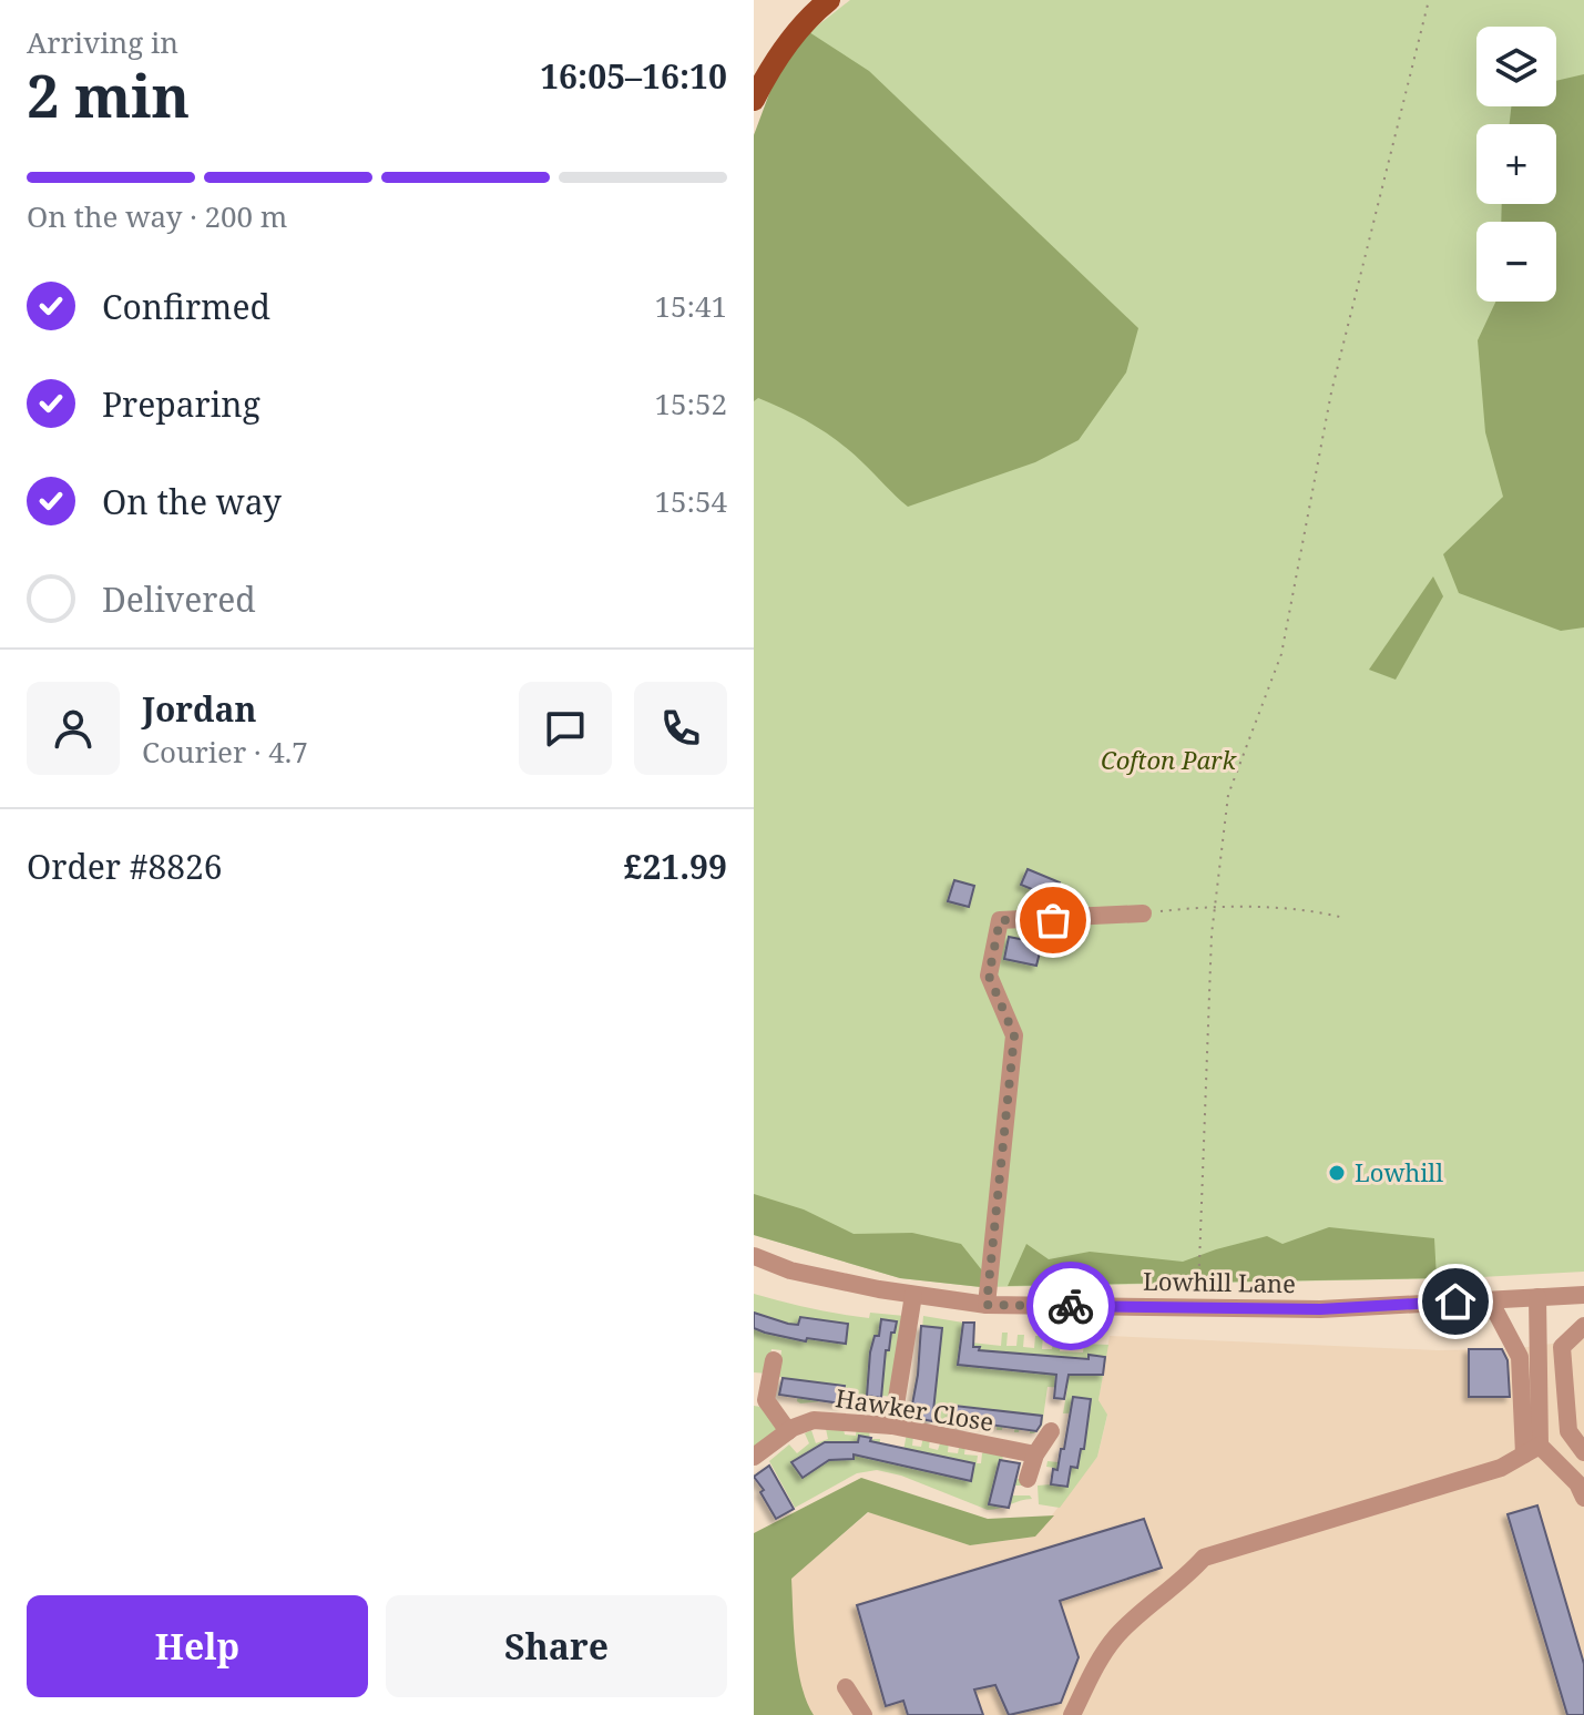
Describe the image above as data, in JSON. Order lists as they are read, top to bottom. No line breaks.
{"streets":{"street":["Lowhill Lane","Hawker Close"]},"parks":["Cofton Park"],"places":["Lowhill"],"page":{"heading":["2 min","Arriving in","16:05–16:10"],"panel":["Jordan","Courier · 4.7","Order #8826","£21.99"],"map_buttons":["+","−"],"bar":"On the way · 200 m","list":[["Confirmed","15:41"],["Preparing","15:52"],["On the way","15:54"],"Delivered"],"buttons":["Help","Share"]}}
